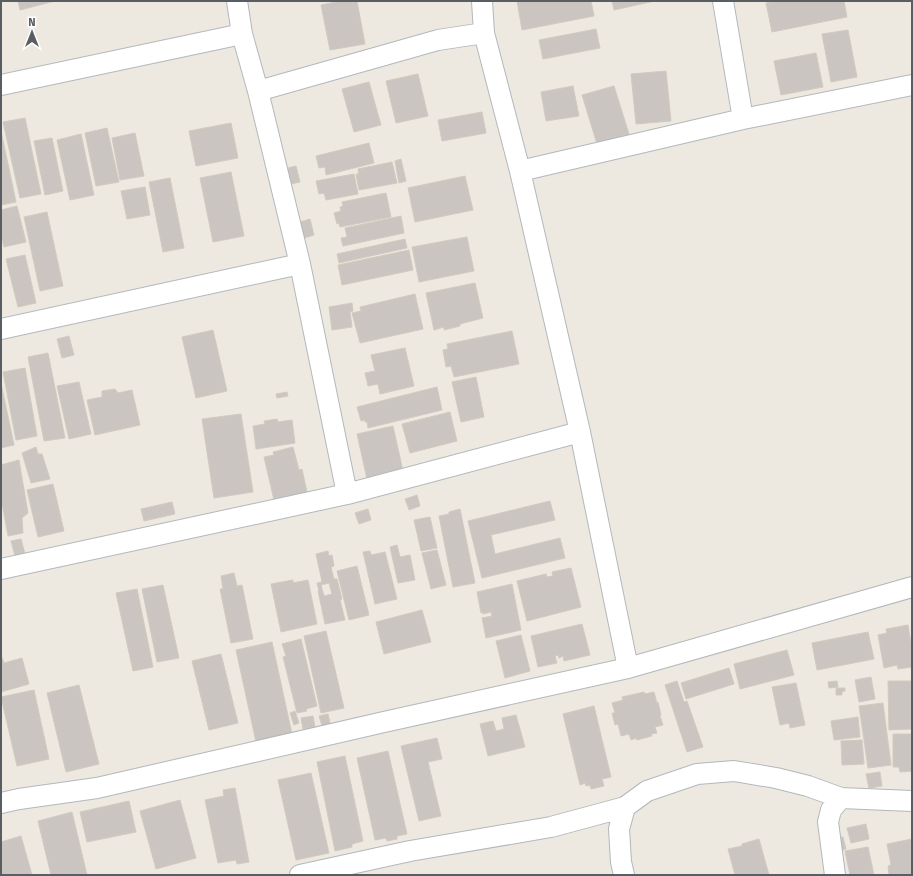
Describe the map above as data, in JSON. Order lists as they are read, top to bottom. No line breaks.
{"north":"top"}
